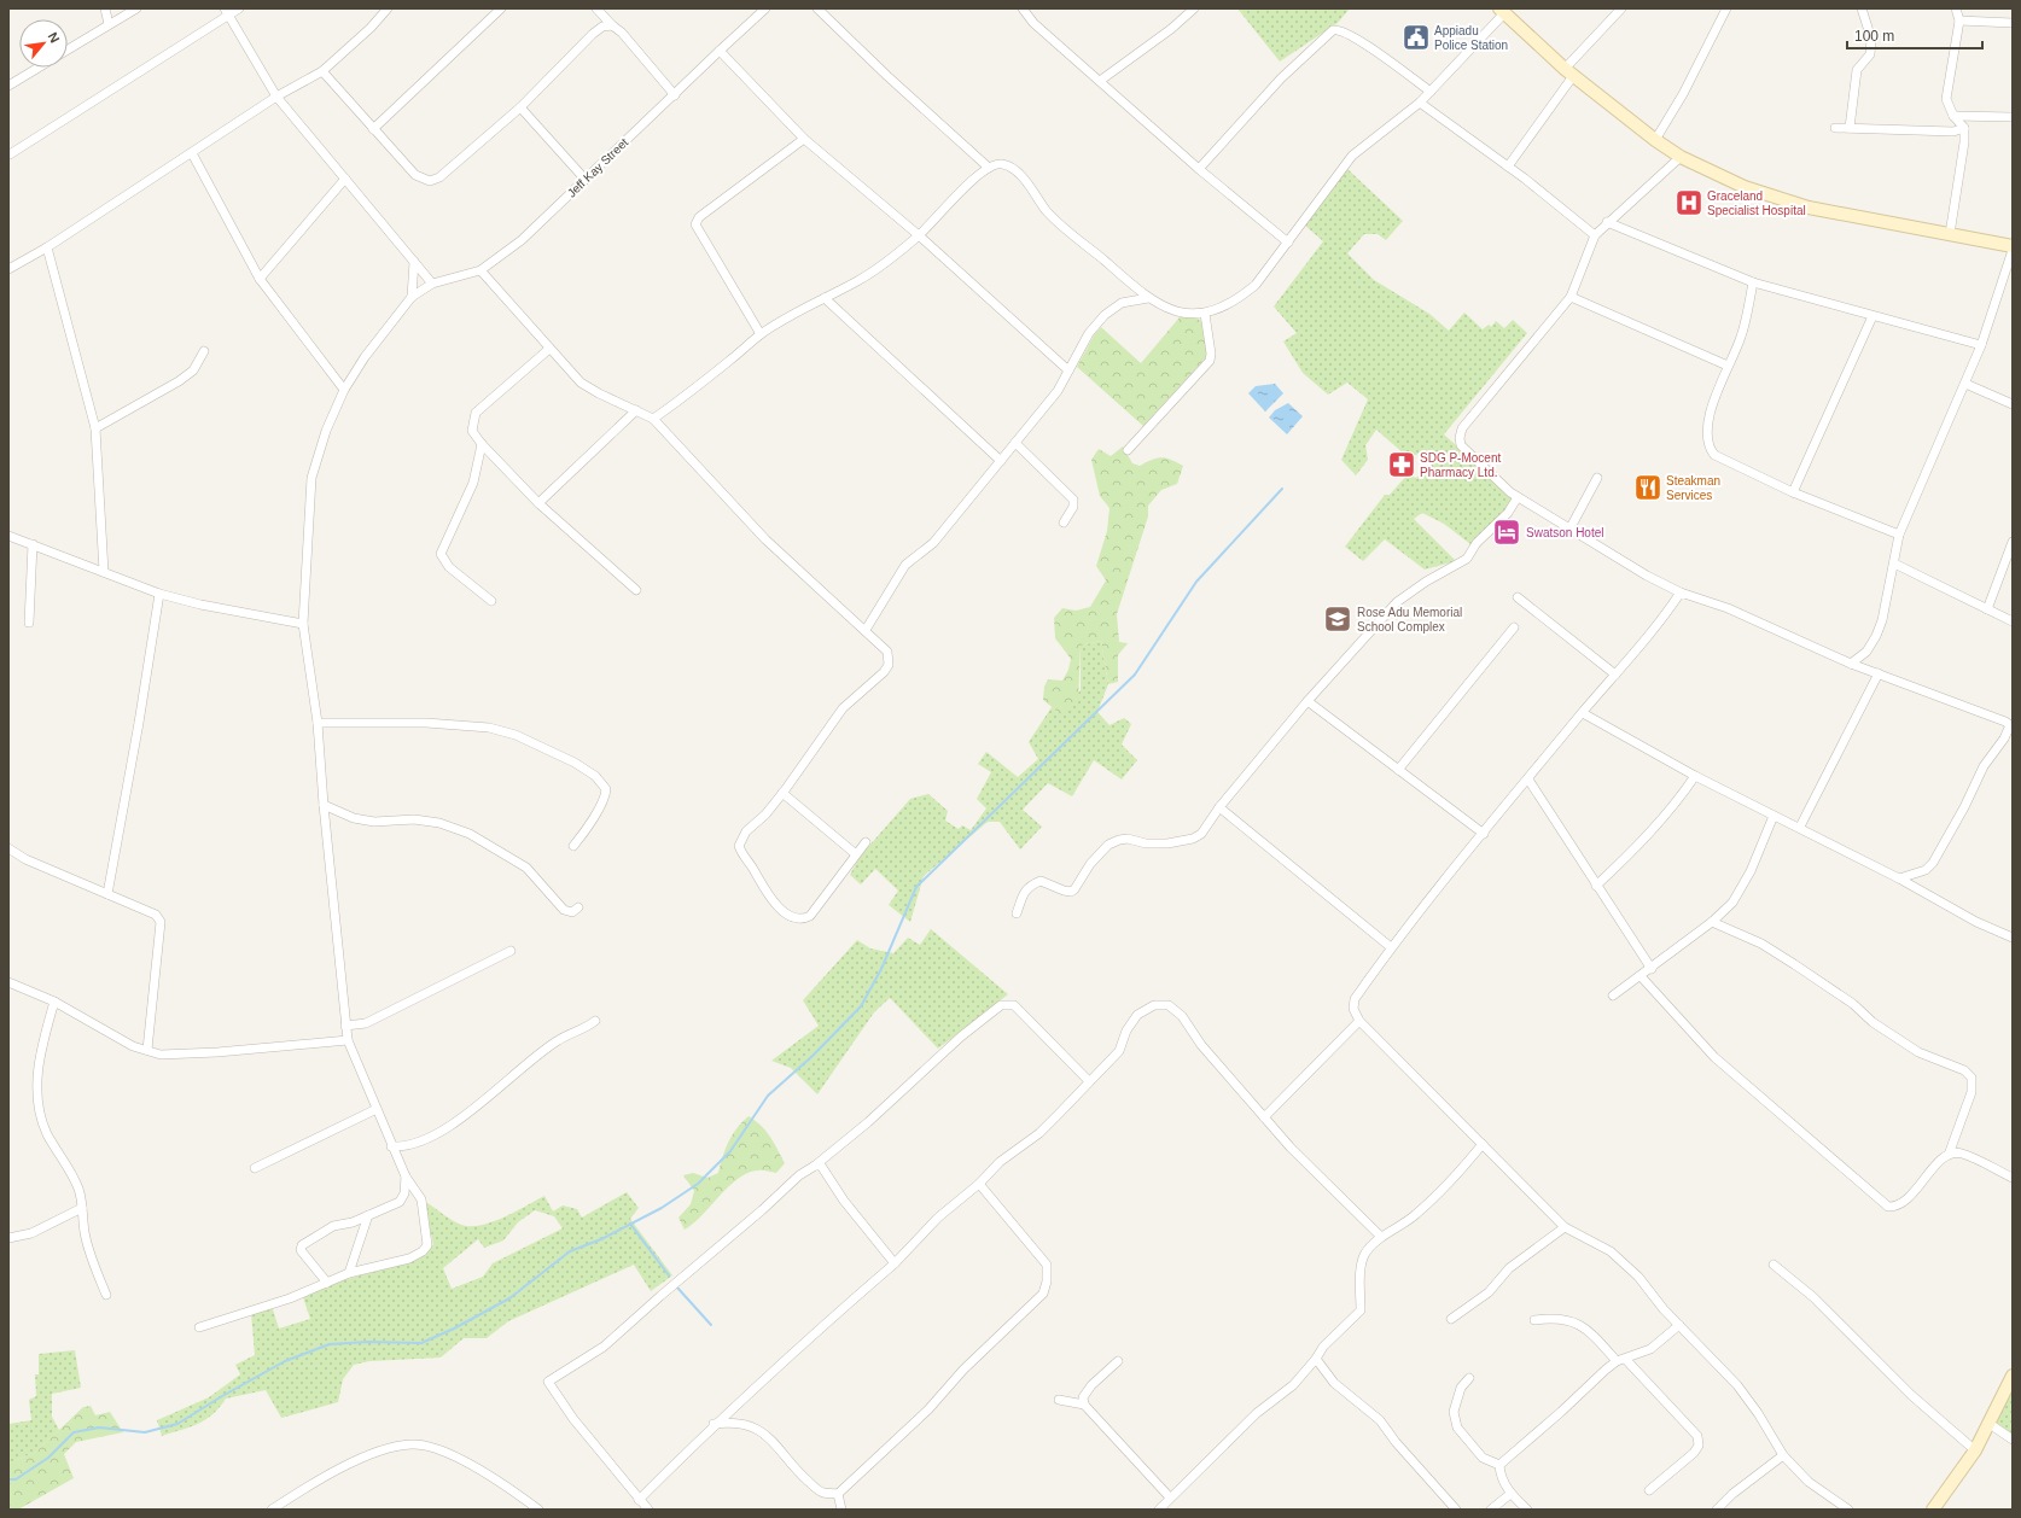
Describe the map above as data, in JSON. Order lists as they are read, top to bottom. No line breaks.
{"streets":{"street":["Jeff Kay Street"]},"places":{"public building":["Appiadu Police Station"],"hospital":["Graceland Specialist Hospital"],"pharmacy":["SDG P-Mocent Pharmacy Ltd."],"restaurant":["Steakman Services"],"hotel":["Swatson Hotel"],"school or university":["Rose Adu Memorial School Complex"]},"scale_bar":"100 m","north":"top right"}
